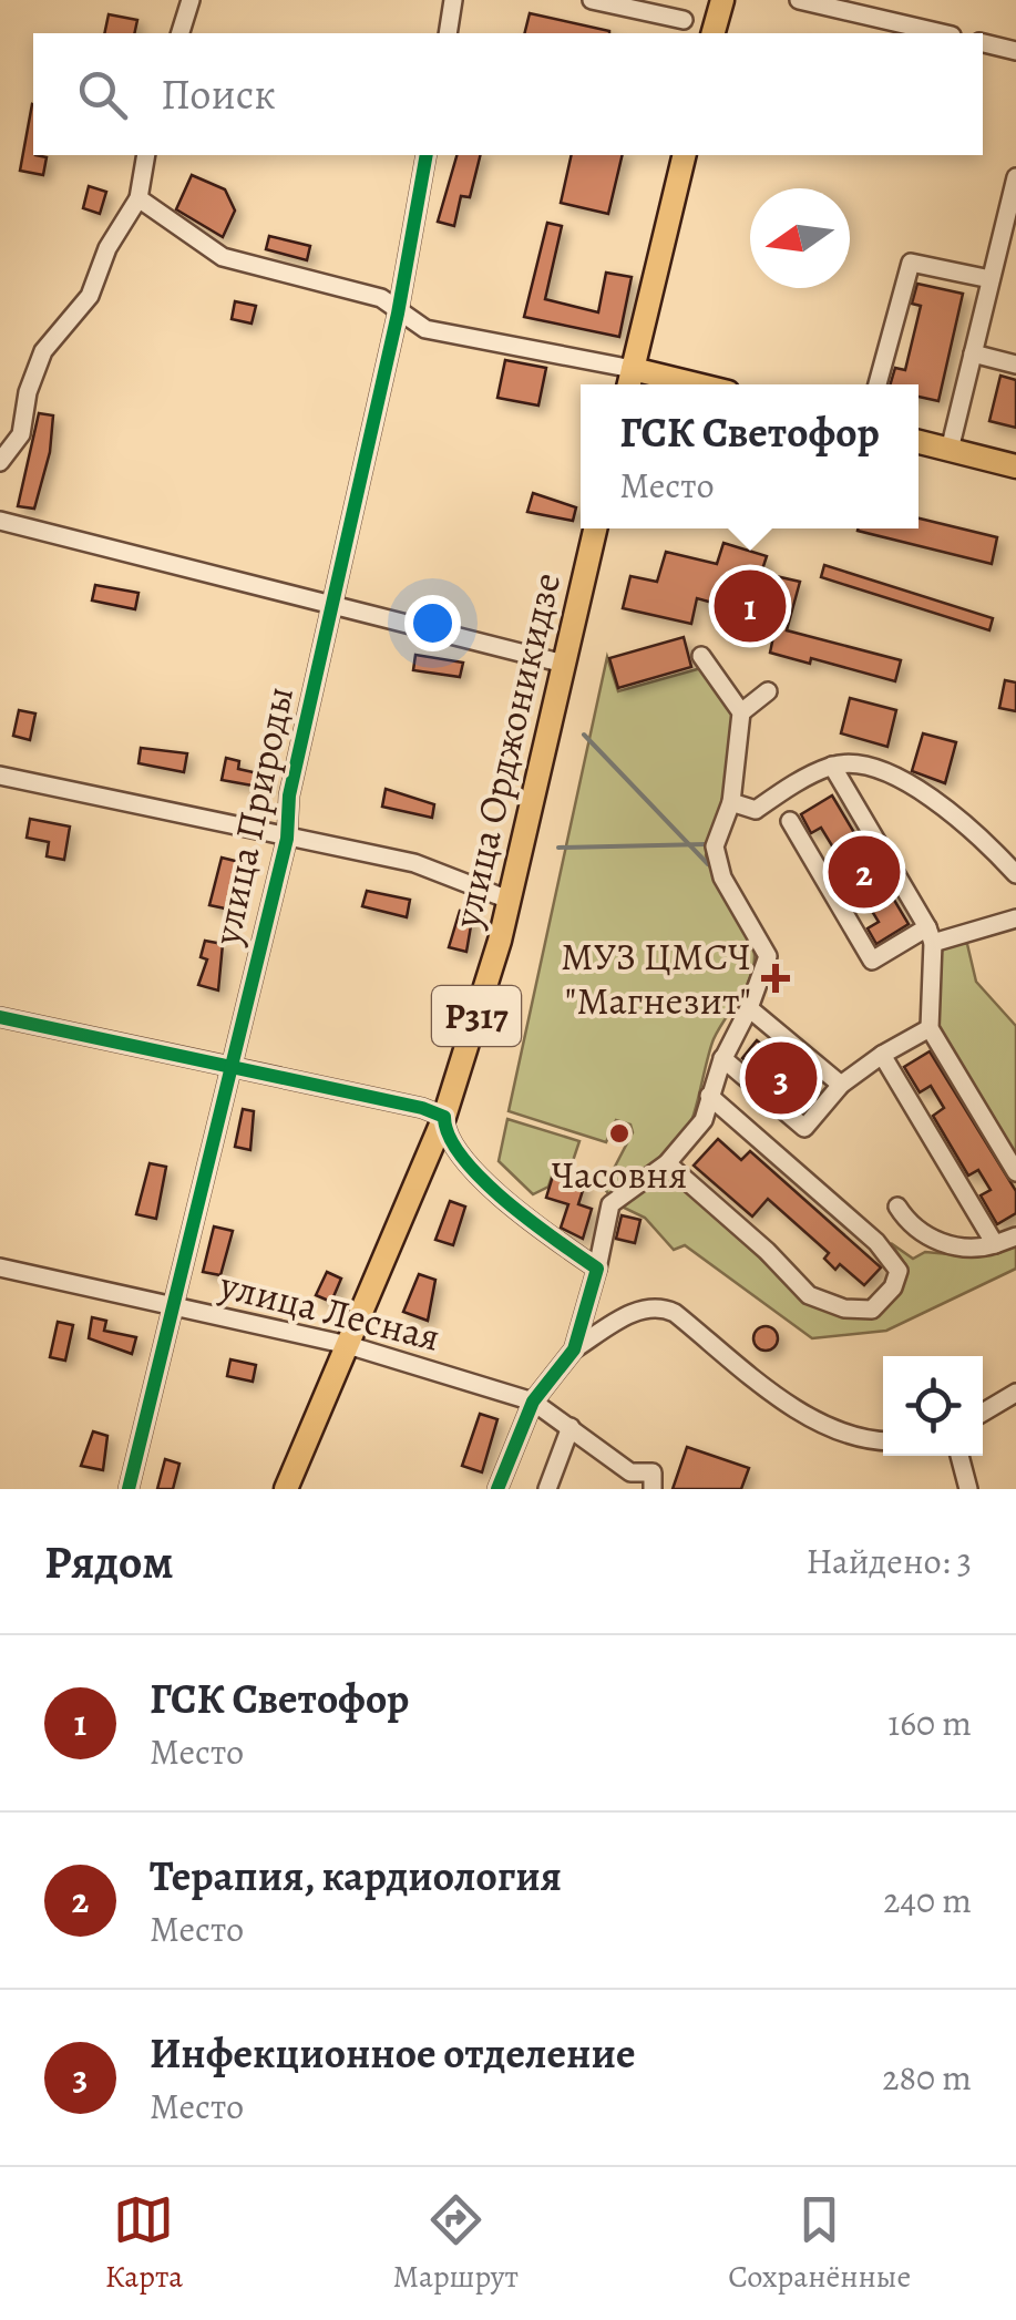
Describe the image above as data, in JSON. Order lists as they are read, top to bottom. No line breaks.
{"streets":{"main road":["улица Орджоникидзе","Р317"],"street":["улица Природы","улица Лесная"]},"crossings":[["улица Орджоникидзе","улица Лесная"],["улица Природы","улица Лесная"]],"places":{"health":["МУЗ ЦМСЧ \"Магнезит\""],"other":["Часовня"]},"north":"left","page":{"search":"Поиск","popup":["ГСК Светофор","Место"],"pins":["1","2","3"],"heading":["Рядом","Найдено: 3"],"list":[{"mark":"1","name":"ГСК Светофор","note":"Место","value":"160 m"},{"mark":"2","name":"Терапия, кардиология","note":"Место","value":"240 m"},{"mark":"3","name":"Инфекционное отделение","note":"Место","value":"280 m"}],"nav":["Карта","Маршрут","Сохранённые"]}}
